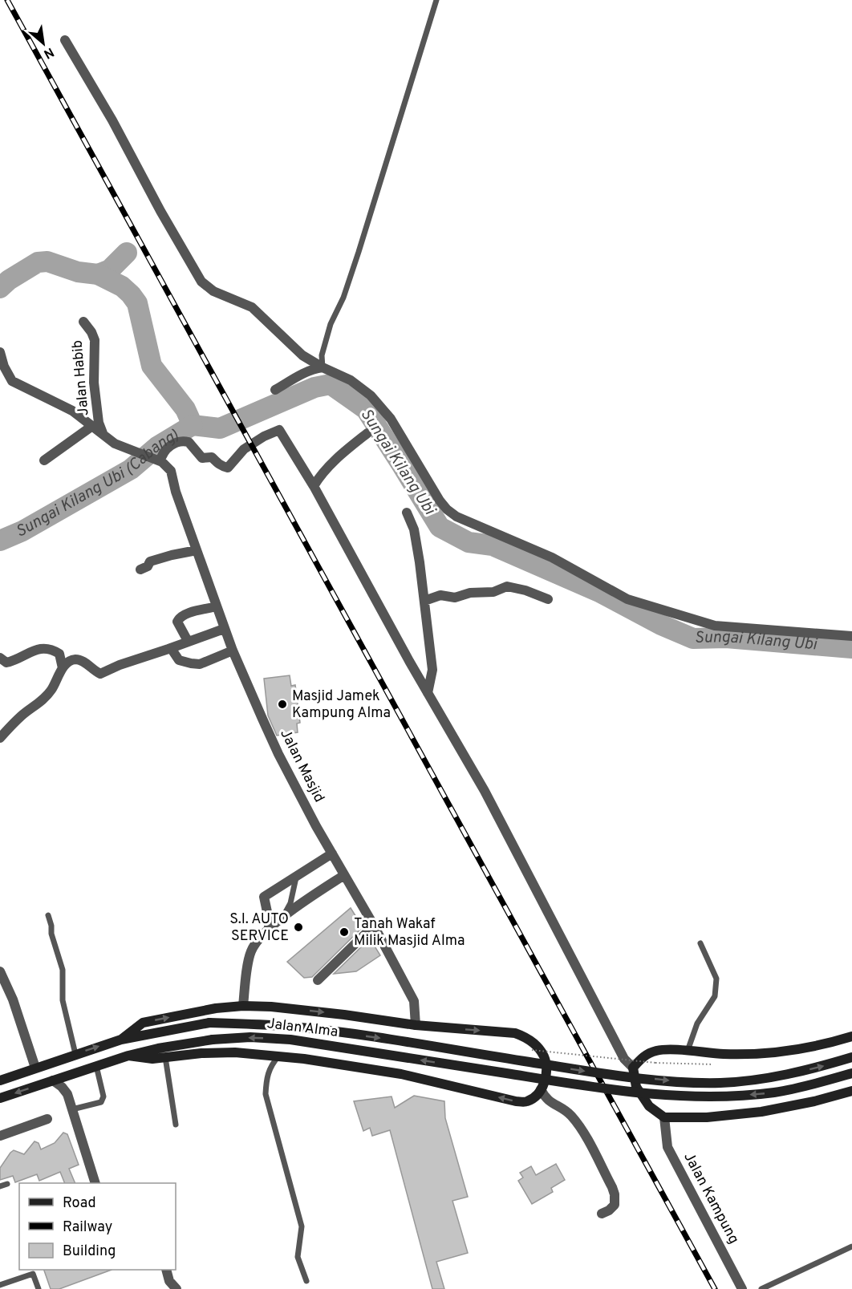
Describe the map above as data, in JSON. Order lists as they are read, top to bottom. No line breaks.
{"streets":{"main road":["Jalan Alma"],"street":["Jalan Habib","Jalan Masjid","Jalan Kampung"]},"water":["Sungai Kilang Ubi","Sungai Kilang Ubi (Cabang)"],"places":["Masjid Jamek Kampung Alma","S.I. AUTO SERVICE","Tanah Wakaf Milik Masjid Alma"],"legend":["Road","Railway","Building"],"north":"bottom right"}
